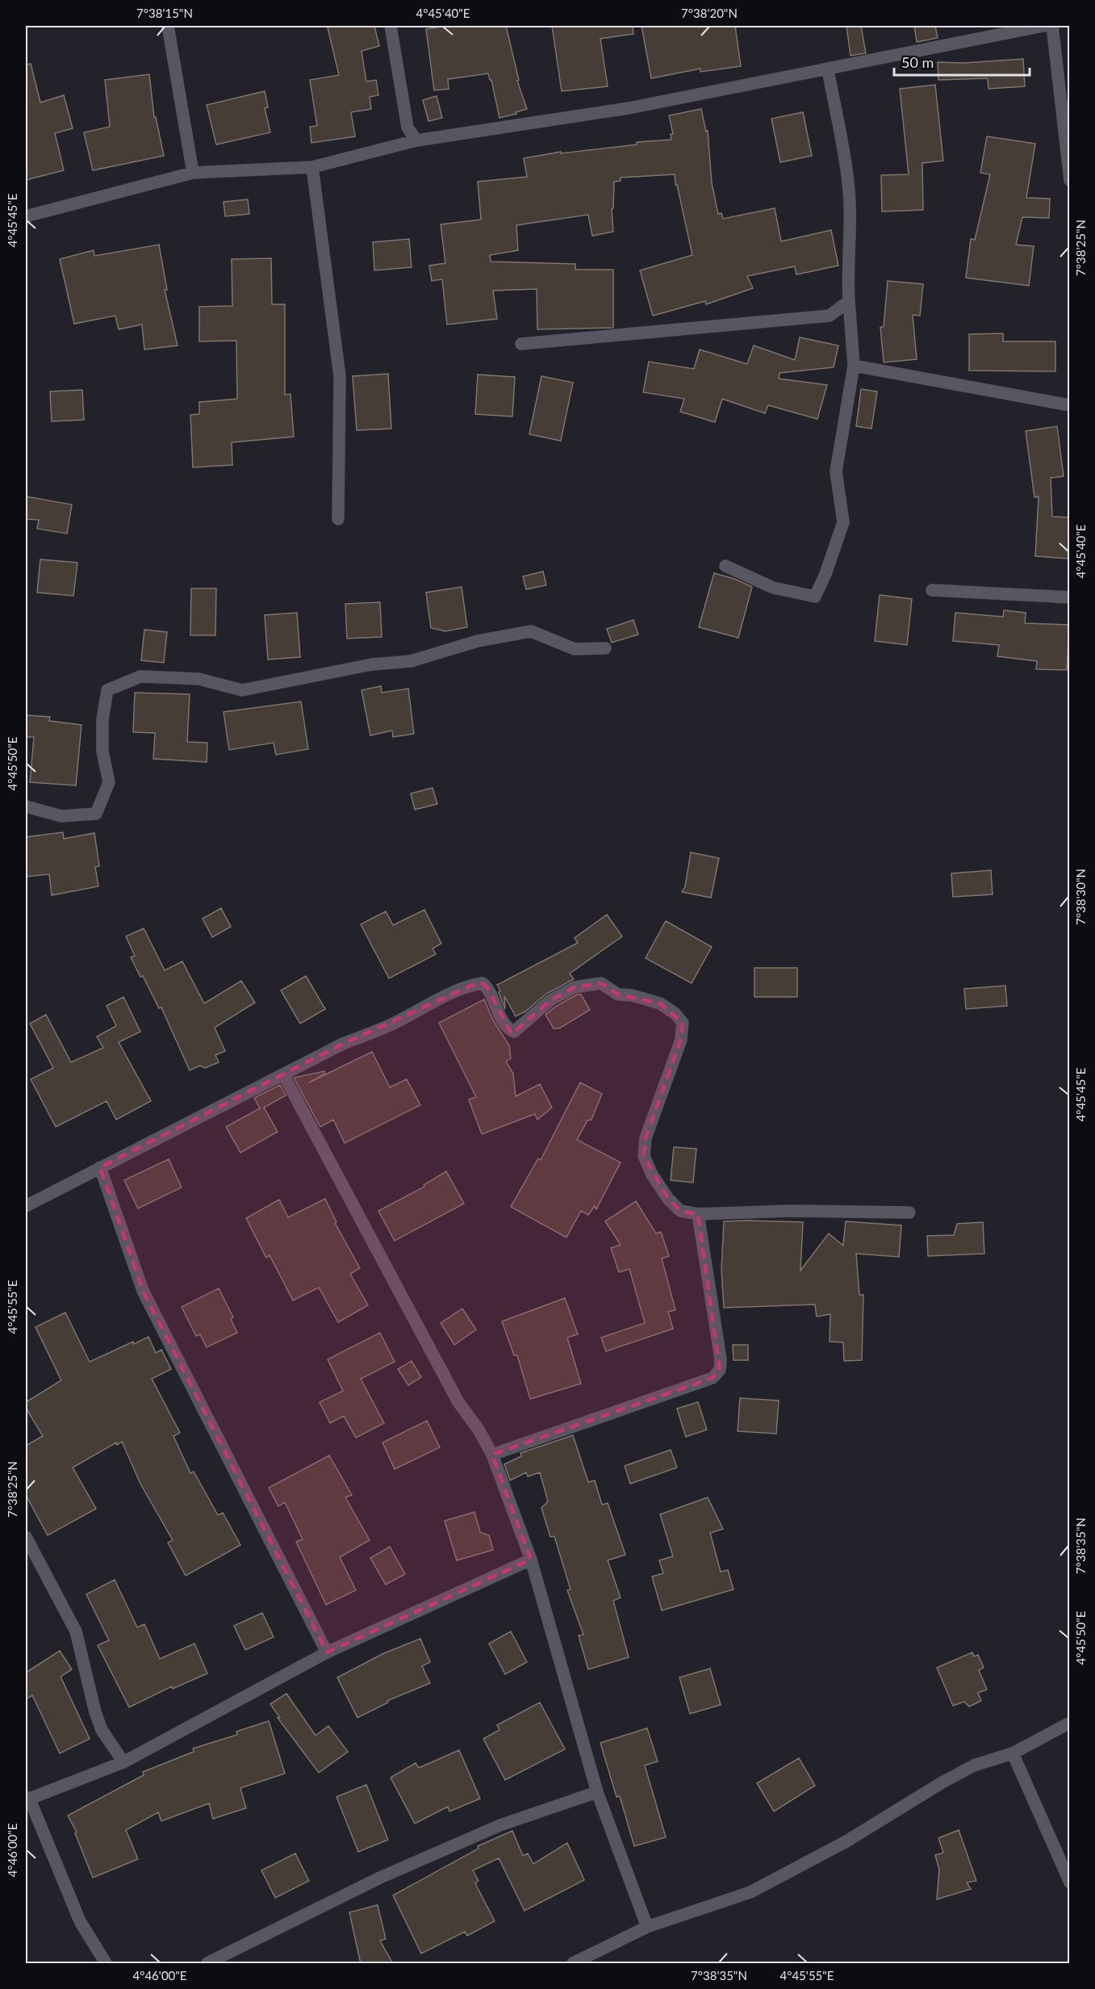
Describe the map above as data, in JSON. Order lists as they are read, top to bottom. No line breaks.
{"scale_bar":"50 m","coordinates":["7°38'15\"N","4°45'40\"E","7°38'20\"N","4°45'45\"E","7°38'25\"N","4°45'50\"E","7°38'30\"N","4°45'55\"E","7°38'35\"N","4°46'00\"E"]}
